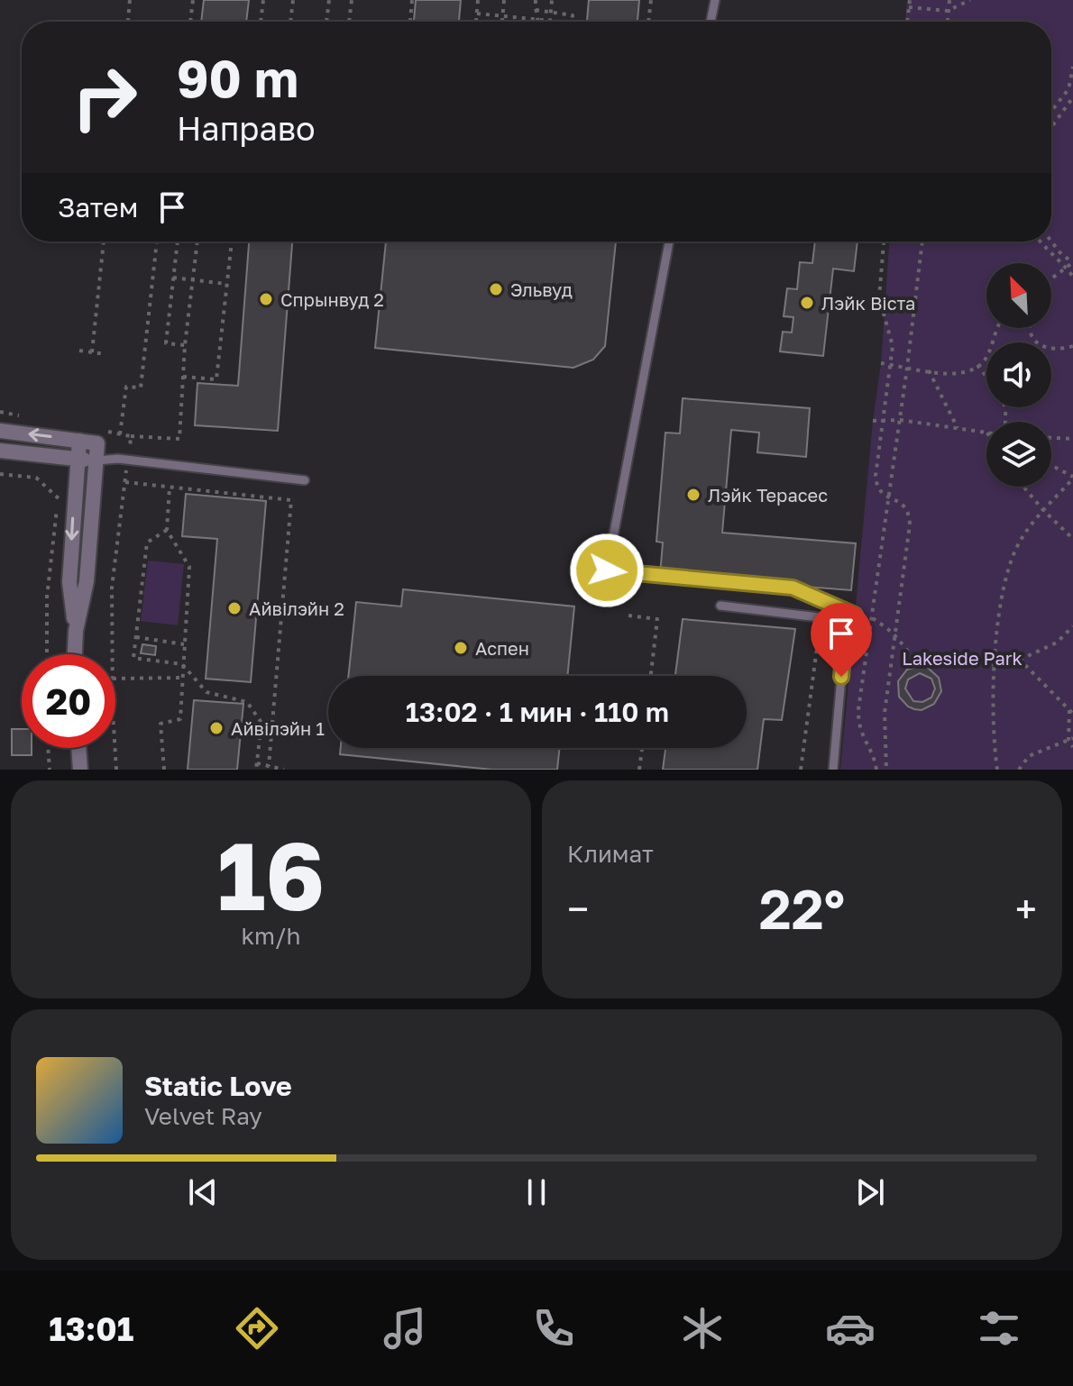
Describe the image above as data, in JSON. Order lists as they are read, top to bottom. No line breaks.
{"parks":["Lakeside Park"],"places":["Эльвуд","Спрынвуд 2","Лэйк Вiста","Лэйк Терасес","Айвілэйн 2","Аспен","Айвілэйн 1"],"north":"top left","page":{"turn":["90 m","Направо"],"then":"Затем","limit":"20","trip":"13:02 · 1 мин · 110 m","tile":[["16","km/h"],"Климат"],"heat":["−","22°","+"],"song":["Static Love","Velvet Ray"],"tabs":"13:01"}}
